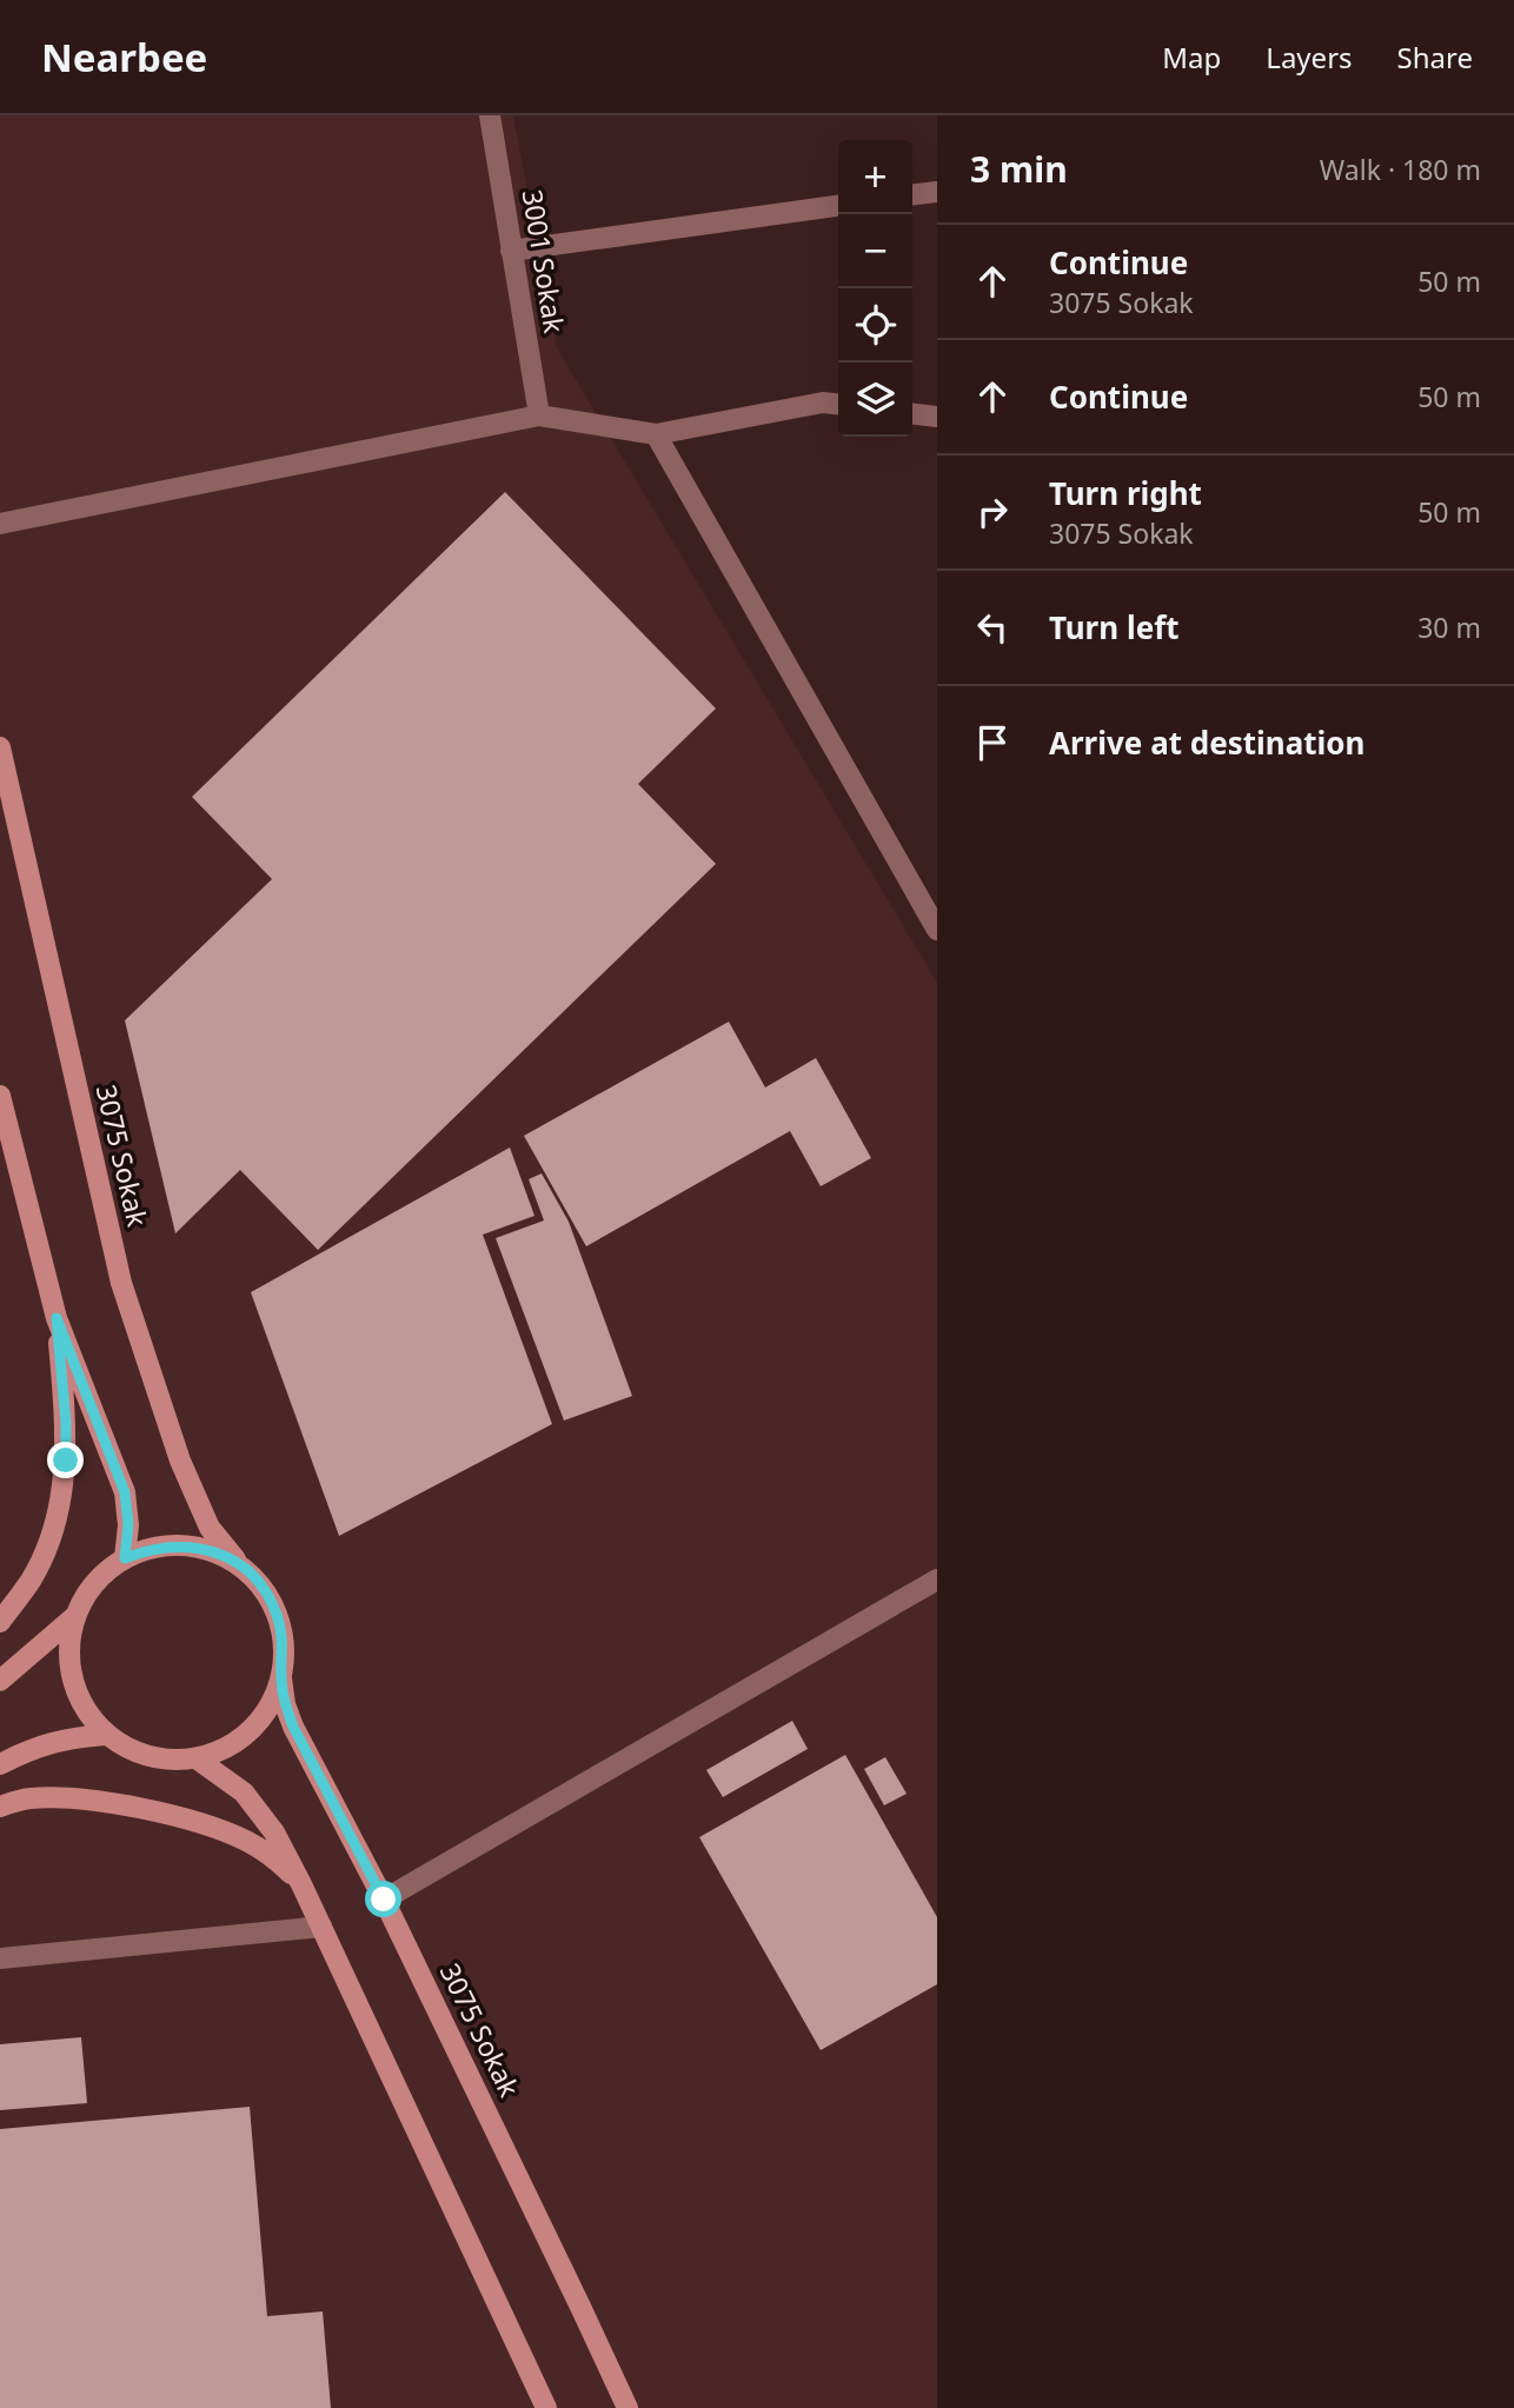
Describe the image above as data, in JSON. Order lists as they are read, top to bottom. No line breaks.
{"streets":{"street":["3001 Sokak","3075 Sokak"]},"page":{"header":"Nearbee","nav":["Map","Layers","Share"],"heading":["3 min","Walk · 180 m"],"map_buttons":["+","−"],"list":[["Continue","3075 Sokak","50 m"],["Continue","50 m"],["Turn right","3075 Sokak","50 m"],["Turn left","30 m"],"Arrive at destination"]}}
